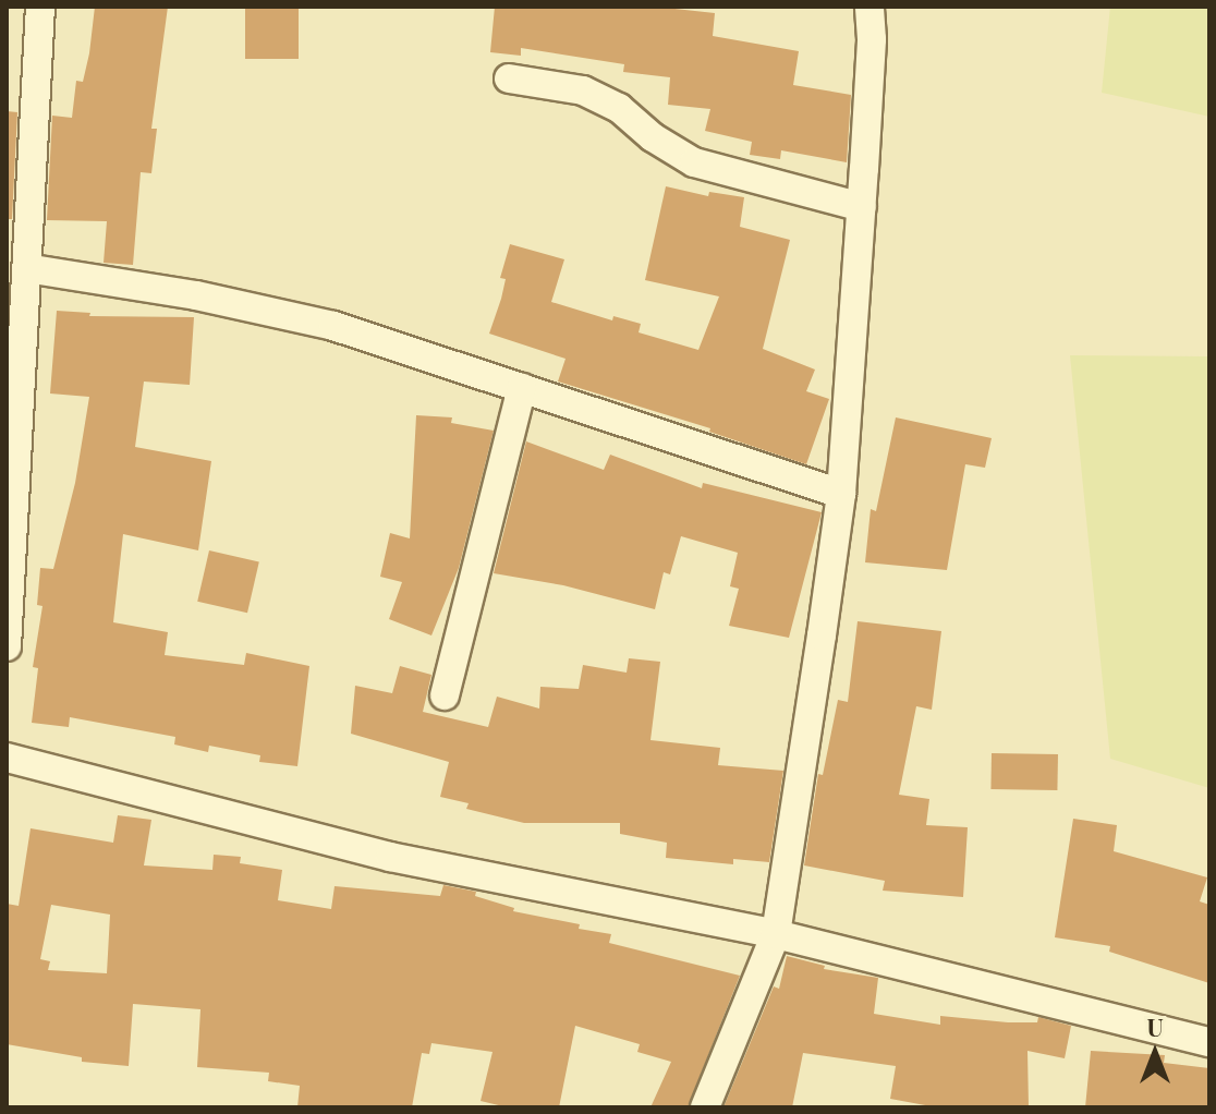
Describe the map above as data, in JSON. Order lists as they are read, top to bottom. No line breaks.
{"north":"top"}
